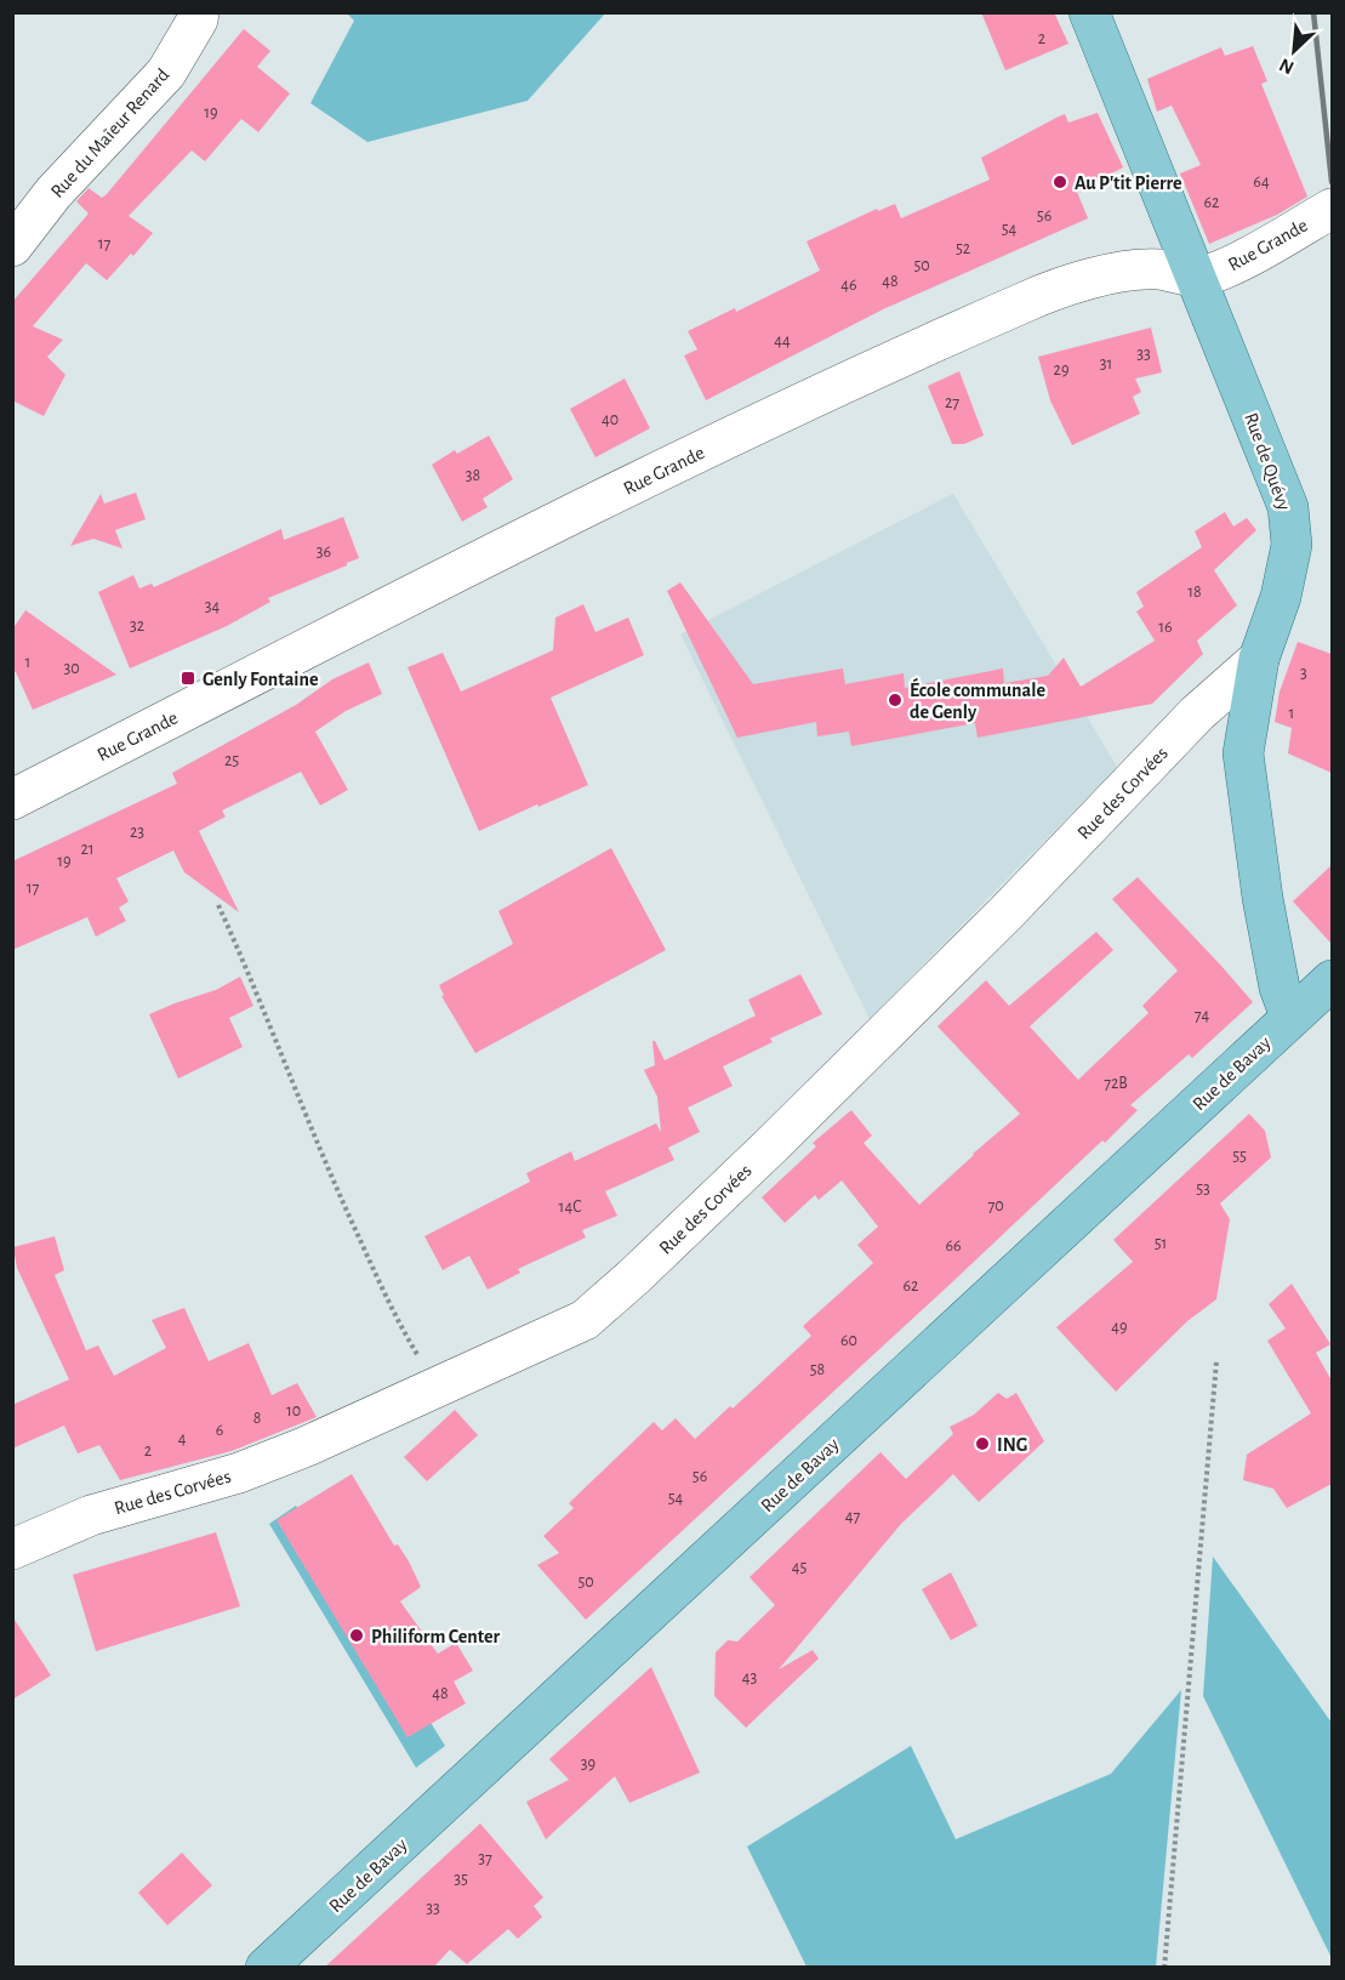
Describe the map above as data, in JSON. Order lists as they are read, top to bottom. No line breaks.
{"streets":{"main road":["Rue de Quévy","Rue de Bavay"],"street":["Rue du Maïeur Renard","Rue Grande","Rue des Corvées"]},"crossings":[["Rue Grande","Rue de Quévy"],["Rue de Quévy","Rue des Corvées"],["Rue de Quévy","Rue de Bavay"]],"places":{"other":["Au P'tit Pierre","École communale de Genly","ING","Philiform Center"],"transit":["Genly Fontaine"]},"house_numbers":["2","19","64","62","56","54","17","52","50","48","46","44","33","31","29","27","40","38","36","18","34","32","16","1","30","3","1","25","23","21","19","17","74","72B","55","53","70","14C","51","66","62","49","60","58","10","8","6","4","2","56","54","47","45","50","43","48","39","37","35","33"],"north":"bottom left"}
